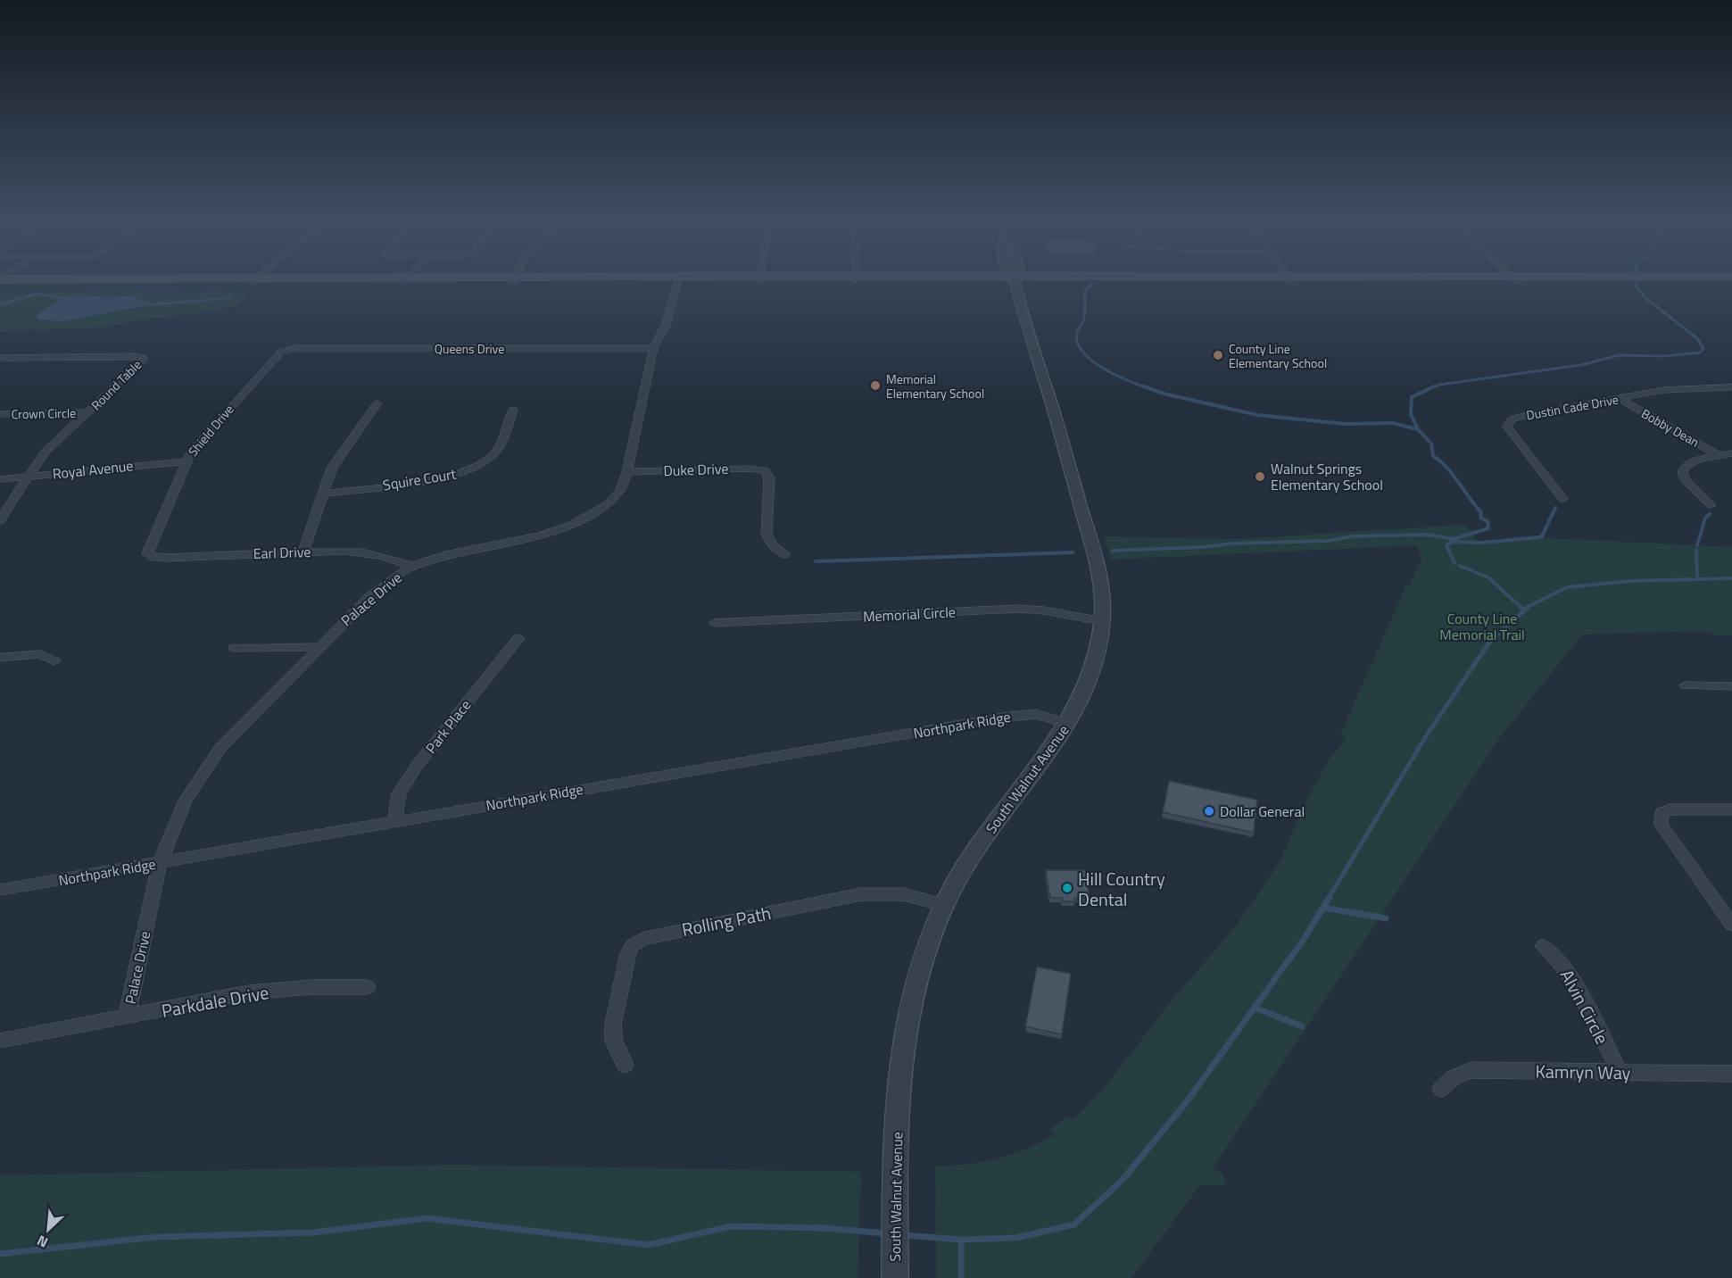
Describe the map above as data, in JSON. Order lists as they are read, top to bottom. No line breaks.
{"streets":{"street":["Queens Drive","Round Table","Dustin Cade Drive","Crown Circle","Bobby Dean","Shield Drive","Royal Avenue","Duke Drive","Squire Court","Earl Drive","Palace Drive","Memorial Circle","Northpark Ridge","Park Place","South Walnut Avenue","Rolling Path","Parkdale Drive","Alvin Circle","Kamryn Way"]},"crossings":[["Queens Drive","Shield Drive"],["Queens Drive","Palace Drive"],["Round Table","Crown Circle"],["Round Table","Royal Avenue"],["Dustin Cade Drive","Bobby Dean"],["Shield Drive","Royal Avenue"],["Shield Drive","Earl Drive"],["Duke Drive","Palace Drive"],["Earl Drive","Palace Drive"],["Palace Drive","Northpark Ridge"],["Palace Drive","Parkdale Drive"],["Memorial Circle","South Walnut Avenue"],["Northpark Ridge","Park Place"],["Northpark Ridge","South Walnut Avenue"],["South Walnut Avenue","Rolling Path"],["Alvin Circle","Kamryn Way"]],"parks":["County Line Memorial Trail"],"places":["County Line Elementary School","Memorial Elementary School","Walnut Springs Elementary School","Dollar General","Hill Country Dental"],"north":"bottom left"}
